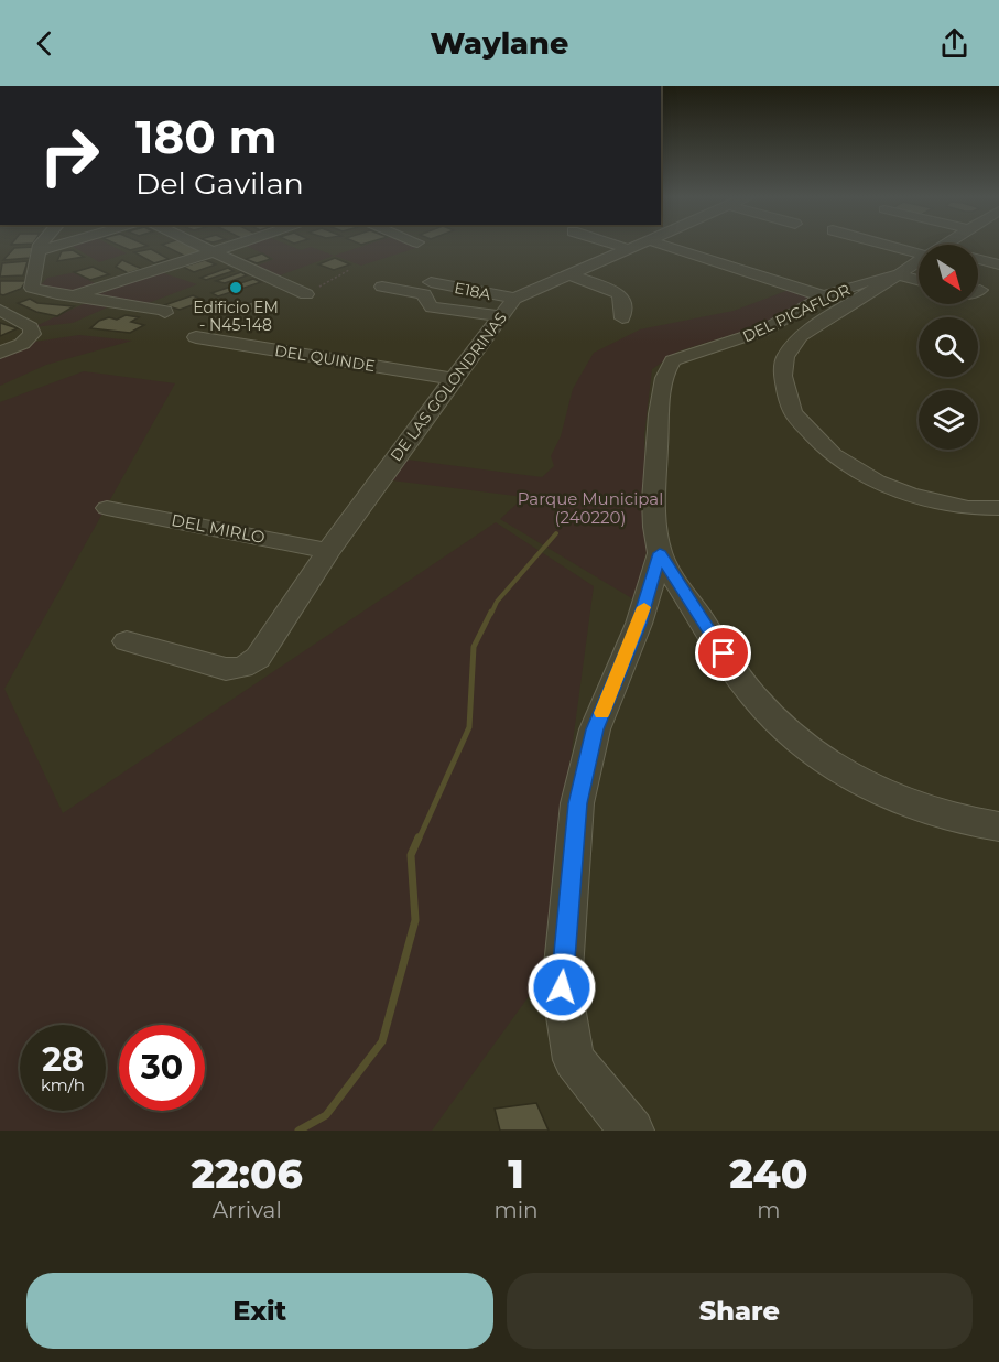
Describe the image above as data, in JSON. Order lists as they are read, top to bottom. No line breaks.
{"streets":{"street":["E18A","DEL PICAFLOR","DEL QUINDE","DE LAS GOLONDRINAS","DEL MIRLO"]},"crossings":[["E18A","DE LAS GOLONDRINAS"],["DEL QUINDE","DE LAS GOLONDRINAS"],["DE LAS GOLONDRINAS","DEL MIRLO"]],"parks":["Parque Municipal (240220)"],"places":["Edificio EM - N45-148"],"north":"bottom right","page":{"header":"Waylane","turn":["180 m","Del Gavilan"],"speed":"28 km/h","limit":"30","eta":["22:06","Arrival","1","min","240","m"],"buttons":["Exit","Share"]}}
